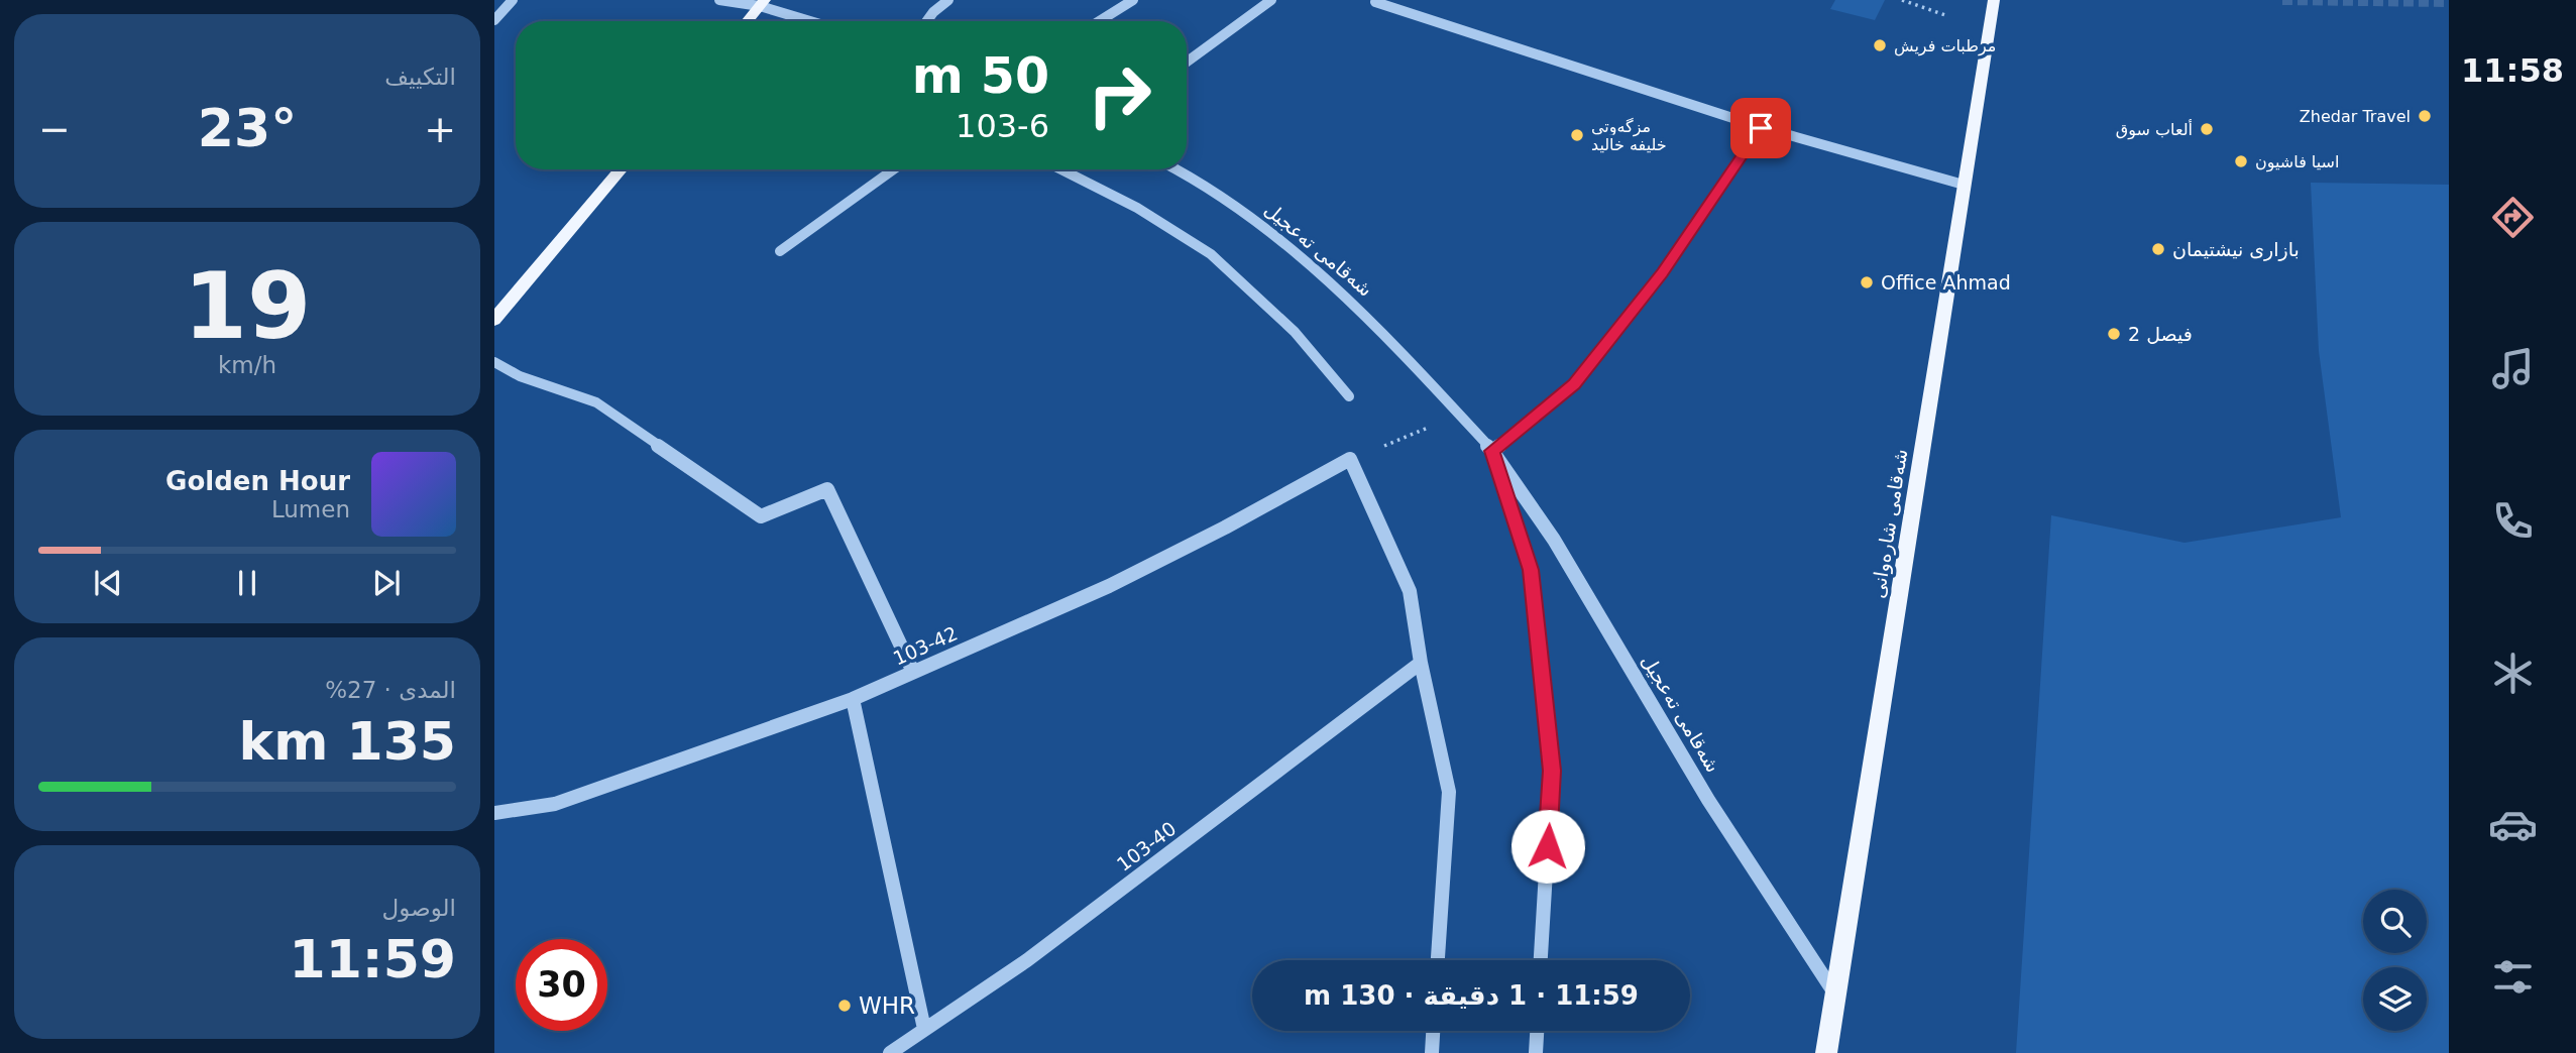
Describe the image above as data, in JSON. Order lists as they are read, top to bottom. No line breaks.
{"streets":{"main road":["شەقامی شارەوانی"],"street":["شەقامی تەعجیل","103-42","103-40"]},"crossings":[["شەقامی تەعجیل","شەقامی شارەوانی"]],"places":["مرطبات فريش","Zhedar Travel","ألعاب سوق","مزگه‌وتی خلیفه‌ خالید","اسيا فاشيون","بازاری نیشتیمان","Office Ahmad","فيصل 2","WHR"],"page":{"tabs":"11:58","tile":["التكييف",["19","km/h"],["المدى · 27%","135 km"],["الوصول","11:59"]],"turn":["50 m","103-6"],"heat":["−","23°","+"],"song":["Golden Hour","Lumen"],"limit":"30","trip":"11:59 · 1 دقيقة · 130 m"}}
